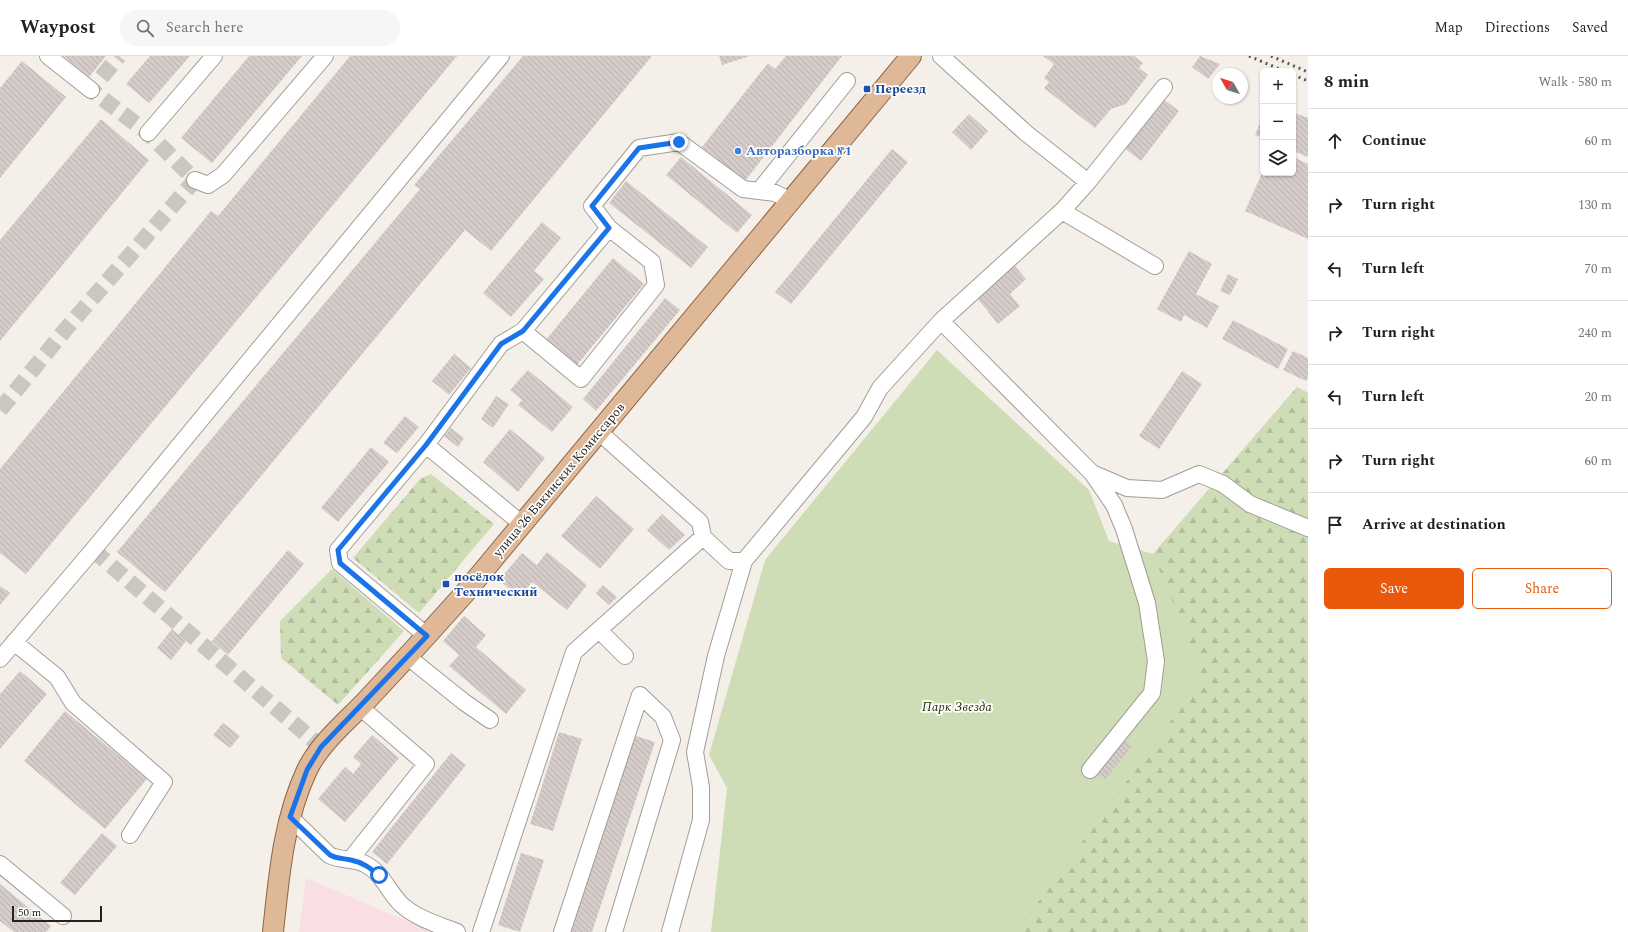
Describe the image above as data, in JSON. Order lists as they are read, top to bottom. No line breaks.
{"streets":{"main road":["улица 26 Бакинских Комиссаров"]},"parks":["Парк Звезда"],"places":{"transit":["Переезд","посёлок Технический"],"other":["Авторазборка №1"]},"scale_bar":"50 m","north":"top left","page":{"header":"Waypost","search":"Search here","nav":["Map","Directions","Saved"],"heading":["8 min","Walk · 580 m"],"map_buttons":["+","−"],"list":[["Continue","60 m"],["Turn right","130 m"],["Turn left","70 m"],["Turn right","240 m"],["Turn left","20 m"],["Turn right","60 m"],"Arrive at destination"],"buttons":["Save","Share"],"scale":"50 m"}}
